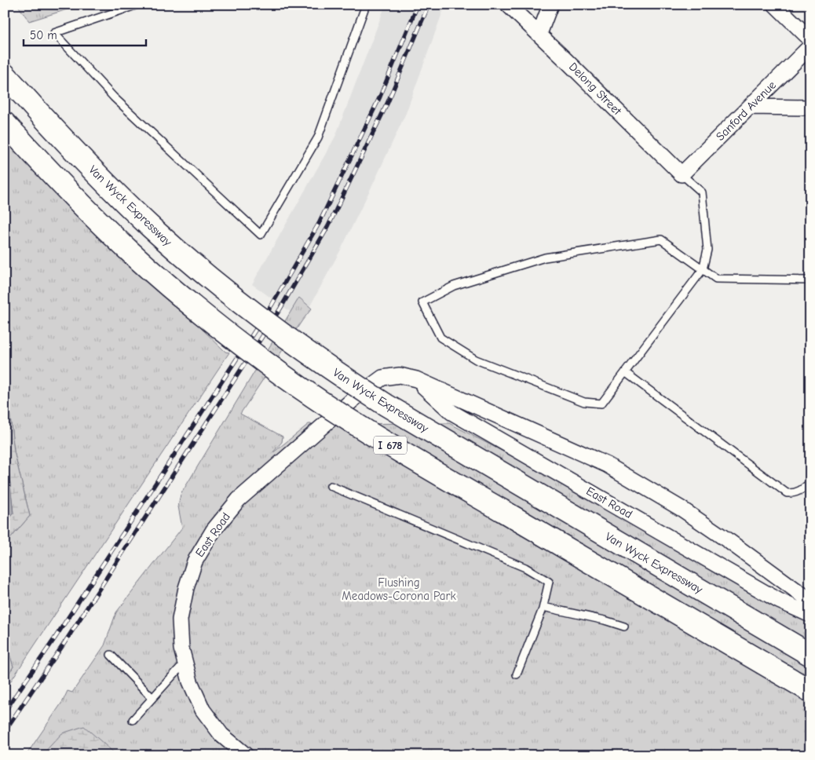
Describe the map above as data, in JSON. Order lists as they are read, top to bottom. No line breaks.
{"streets":{"highway":["Van Wyck Expressway","I 678"],"street":["Delong Street","Sanford Avenue","East Road"]},"crossings":[["Delong Street","Sanford Avenue"]],"parks":["Flushing Meadows-Corona Park"],"scale_bar":"50 m"}
